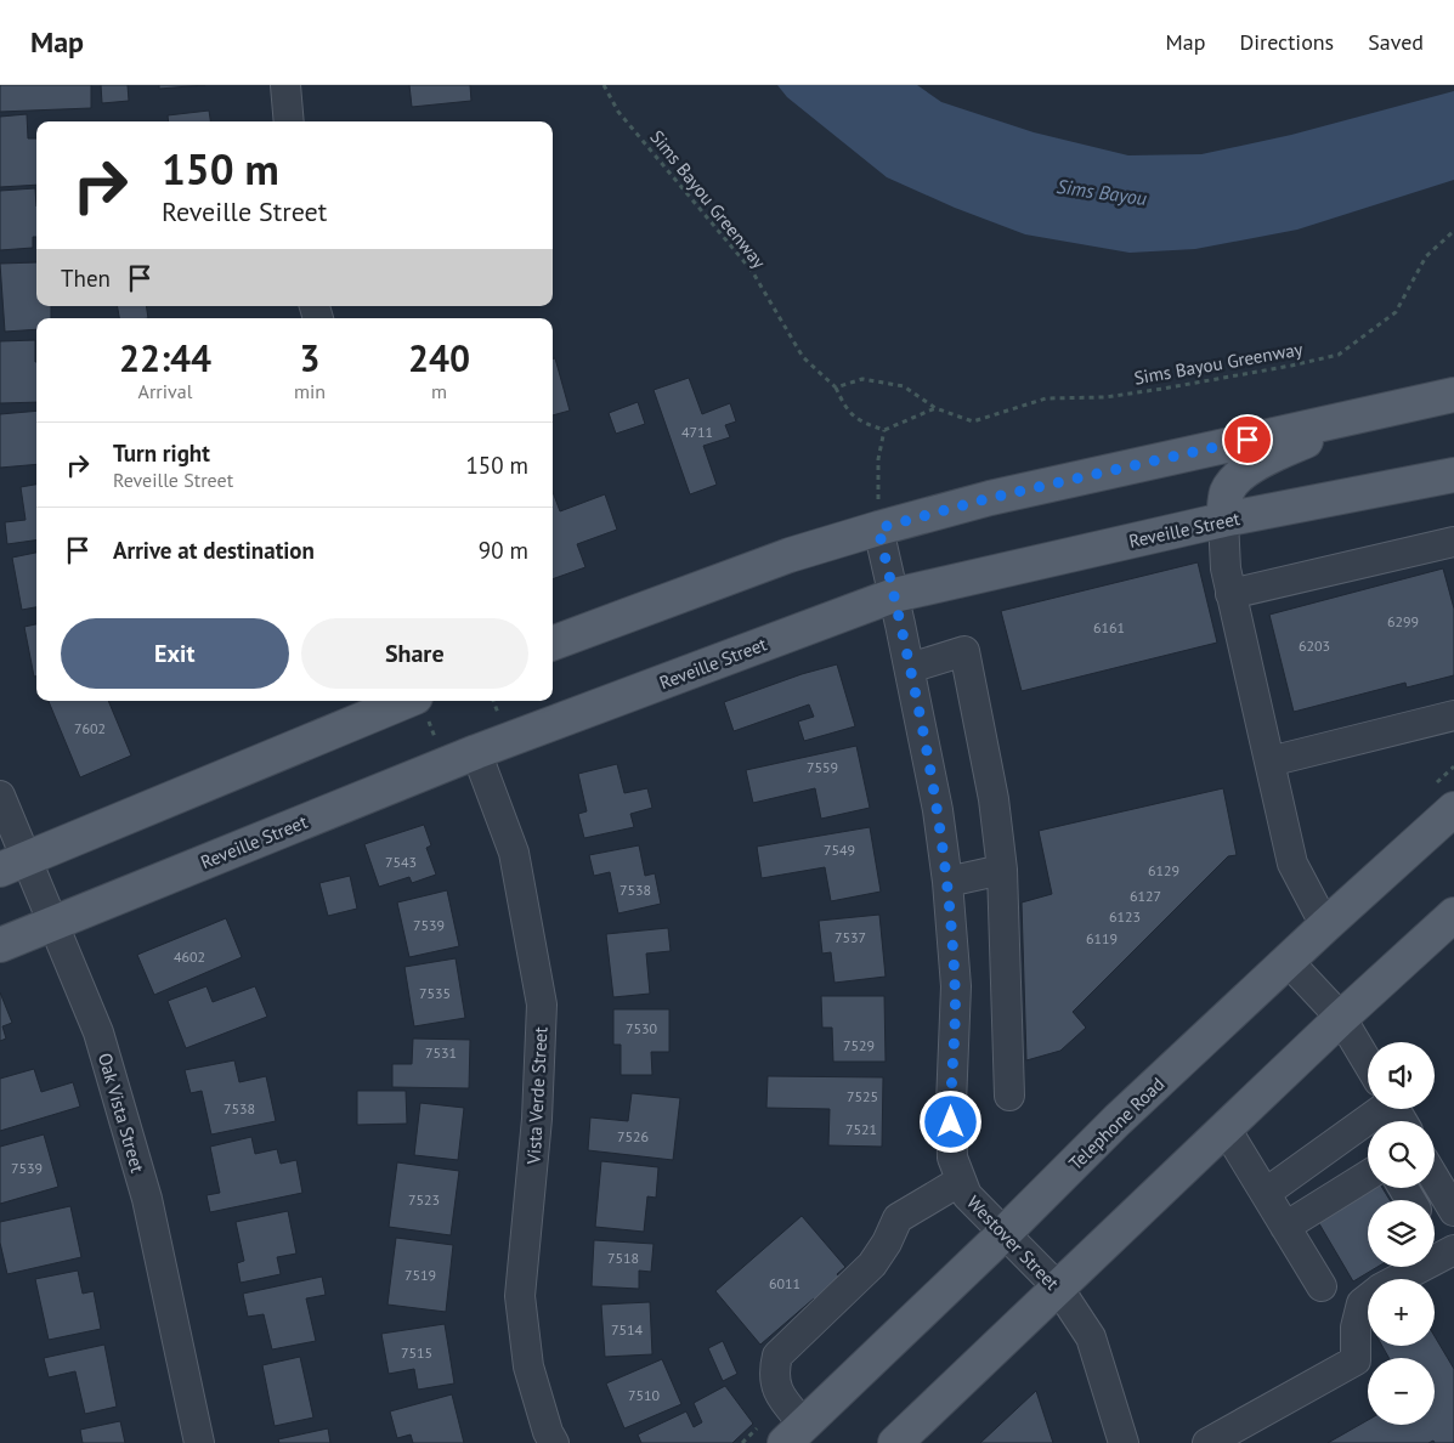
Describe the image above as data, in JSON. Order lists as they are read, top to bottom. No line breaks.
{"streets":{"main road":["Reveille Street","Telephone Road"],"street":["Vista Verde Street","Oak Vista Street","Westover Street"],"path":["Sims Bayou Greenway"]},"crossings":[["Reveille Street","Vista Verde Street"],["Reveille Street","Oak Vista Street"],["Reveille Street","Westover Street"],["Telephone Road","Westover Street"]],"water":["Sims Bayou"],"house_numbers":["4711","6299","6161","6203","7602","7559","7549","7543","6129","7538","6127","6123","7539","7537","6119","4602","7535","7530","7529","7531","7525","7538","7521","7526","7539","7523","7518","7519","6011","7514","7515","7510"],"page":{"header":"Map","nav":["Map","Directions","Saved"],"turn":["150 m","Reveille Street"],"then":"Then","eta":["22:44","Arrival","3","min","240","m"],"list":[{"name":"Turn right","note":"Reveille Street","value":"150 m"},{"name":"Arrive at destination","value":"90 m"}],"buttons":["Exit","Share"],"map_buttons":["+","−"]}}
